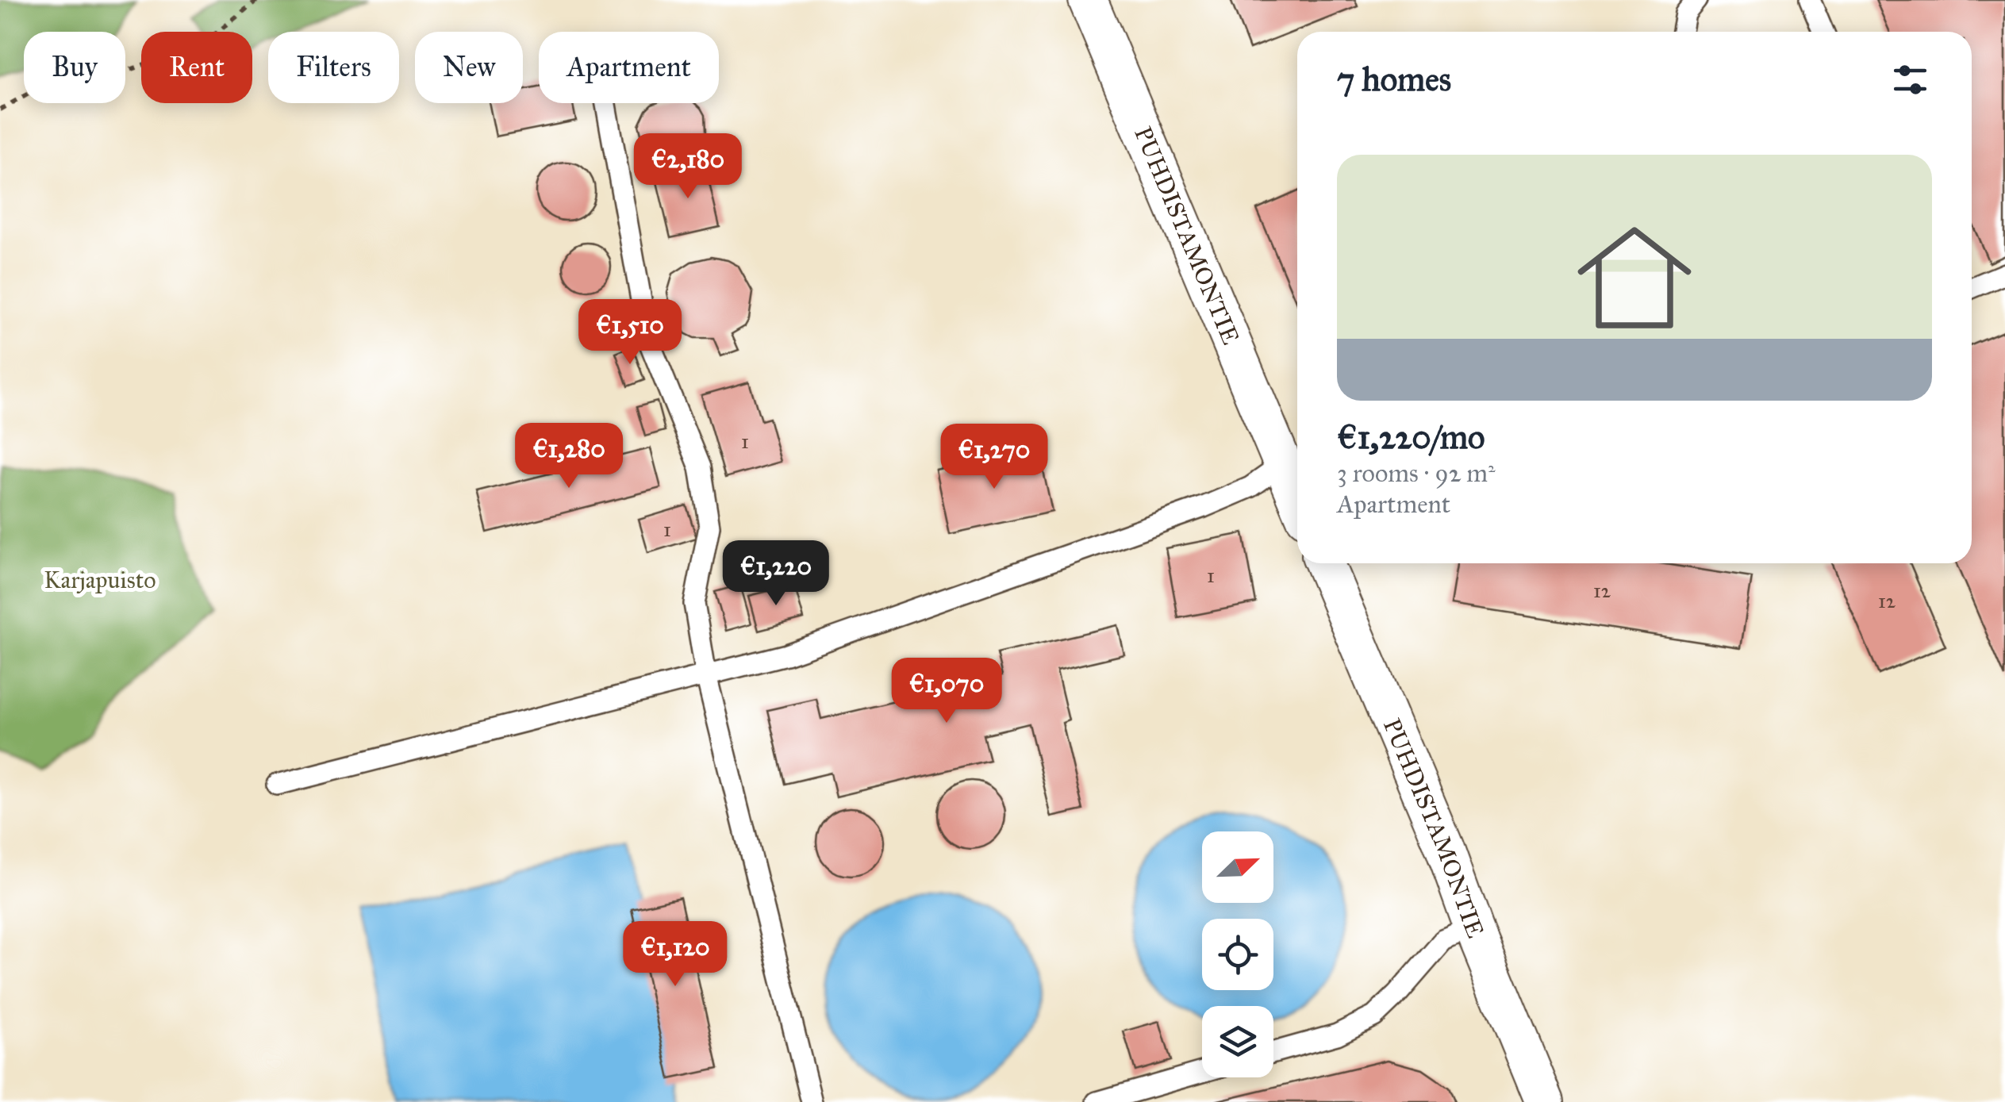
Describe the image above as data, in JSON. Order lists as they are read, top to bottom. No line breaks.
{"streets":{"street":["PUHDISTAMONTIE"]},"parks":["Karjapuisto"],"house_numbers":["1","1","1","12","12"],"north":"top right","page":{"chip":["Buy","Rent","Filters","New","Apartment"],"heading":"7 homes","list":[{"name":"€1,220/mo","note":"3 rooms · 92 m² · Apartment"}],"price":["€2,180","€1,510","€1,280","€1,270","€1,220","€1,070","€1,120"]}}
